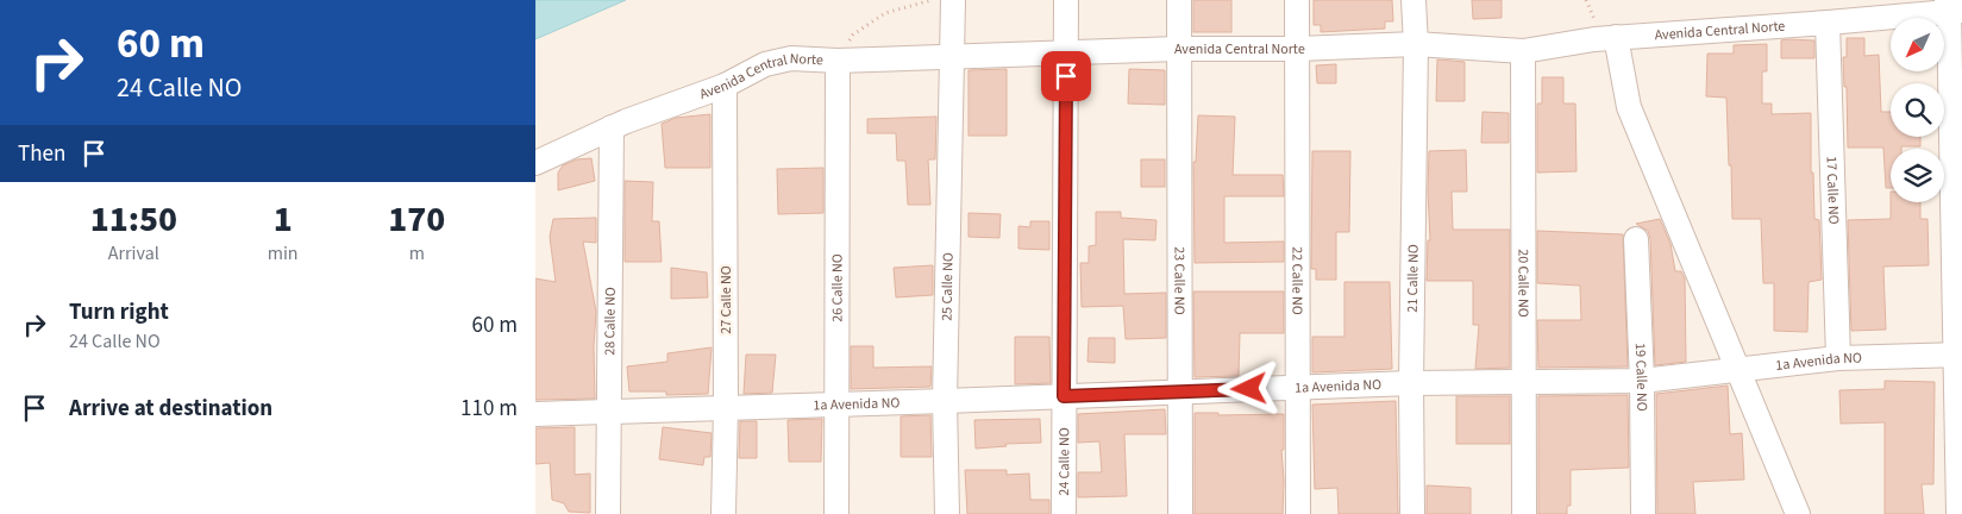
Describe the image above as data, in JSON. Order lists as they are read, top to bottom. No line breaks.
{"streets":{"street":["Avenida Central Norte","17 Calle NO","21 Calle NO","23 Calle NO","22 Calle NO","20 Calle NO","25 Calle NO","26 Calle NO","27 Calle NO","28 Calle NO","1a Avenida NO","19 Calle NO","24 Calle NO"]},"crossings":[["Avenida Central Norte","17 Calle NO"],["Avenida Central Norte","21 Calle NO"],["Avenida Central Norte","23 Calle NO"],["Avenida Central Norte","22 Calle NO"],["Avenida Central Norte","20 Calle NO"],["Avenida Central Norte","25 Calle NO"],["Avenida Central Norte","26 Calle NO"],["Avenida Central Norte","27 Calle NO"],["Avenida Central Norte","28 Calle NO"],["Avenida Central Norte","24 Calle NO"],["17 Calle NO","1a Avenida NO"],["21 Calle NO","1a Avenida NO"],["23 Calle NO","1a Avenida NO"],["22 Calle NO","1a Avenida NO"],["20 Calle NO","1a Avenida NO"],["25 Calle NO","1a Avenida NO"],["26 Calle NO","1a Avenida NO"],["27 Calle NO","1a Avenida NO"],["28 Calle NO","1a Avenida NO"],["1a Avenida NO","19 Calle NO"],["1a Avenida NO","24 Calle NO"]],"north":"bottom left","page":{"turn":["60 m","24 Calle NO"],"then":"Then","eta":["11:50","Arrival","1","min","170","m"],"list":[{"name":"Turn right","note":"24 Calle NO","value":"60 m"},{"name":"Arrive at destination","value":"110 m"}]}}
